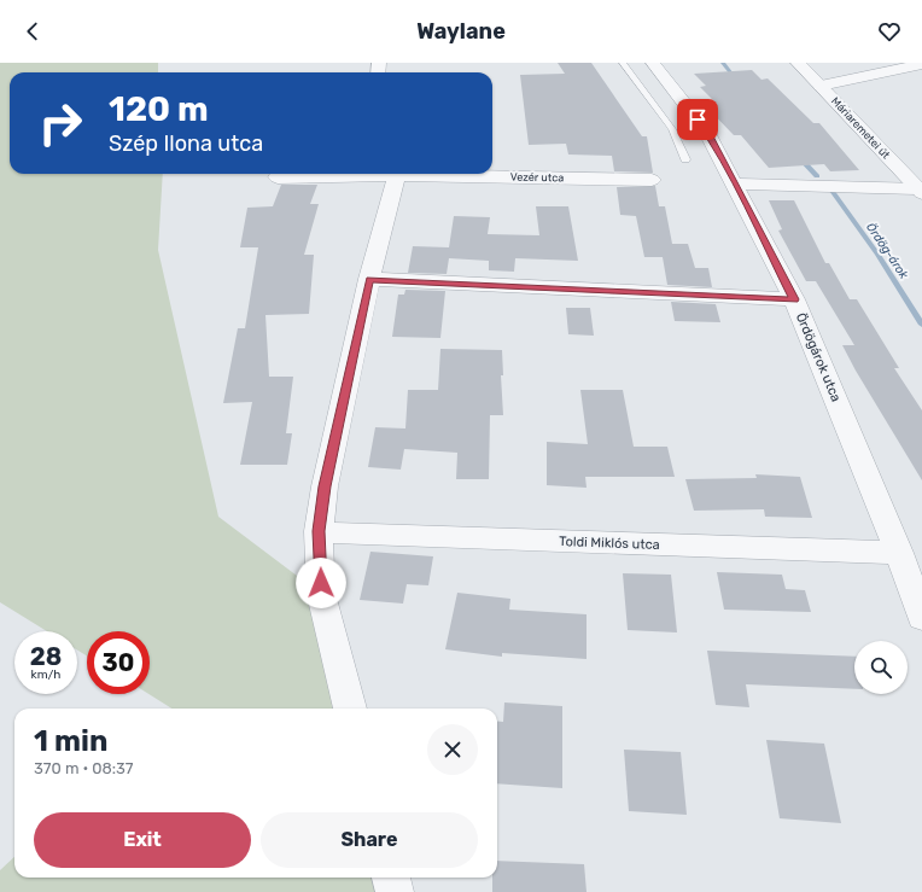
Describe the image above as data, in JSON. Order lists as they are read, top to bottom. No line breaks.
{"streets":{"street":["Máriaremetei út","Vezér utca","Ördögárok utca","Toldi Miklós utca"]},"crossings":[["Ördögárok utca","Toldi Miklós utca"]],"water":["Ördög-árok"],"page":{"header":"Waylane","turn":["120 m","Szép Ilona utca"],"speed":"28 km/h","limit":"30","heading":["1 min","370 m · 08:37"],"buttons":["Exit","Share"]}}
